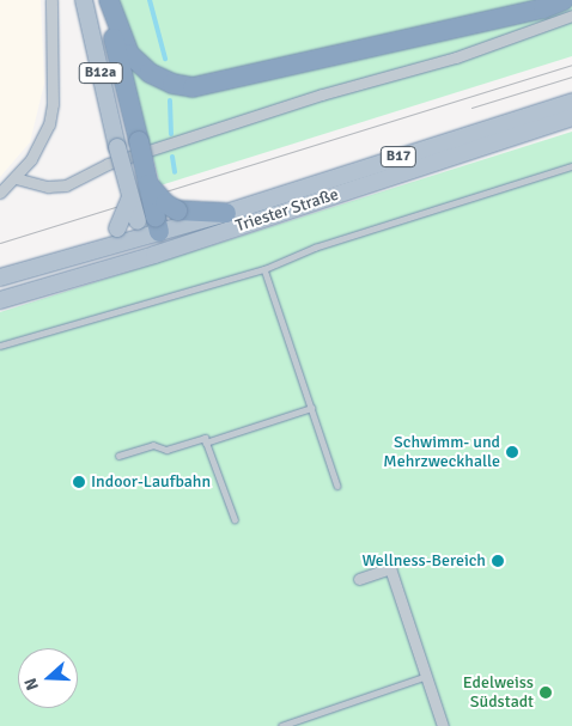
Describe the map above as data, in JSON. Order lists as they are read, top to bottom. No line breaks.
{"streets":{"main road":["B12a","B17","Triester Straße"]},"crossings":[["B12a","Triester Straße"]],"places":["Schwimm- und Mehrzweckhalle","Indoor-Laufbahn","Wellness-Bereich","Edelweiss Südstadt"],"north":"left"}
